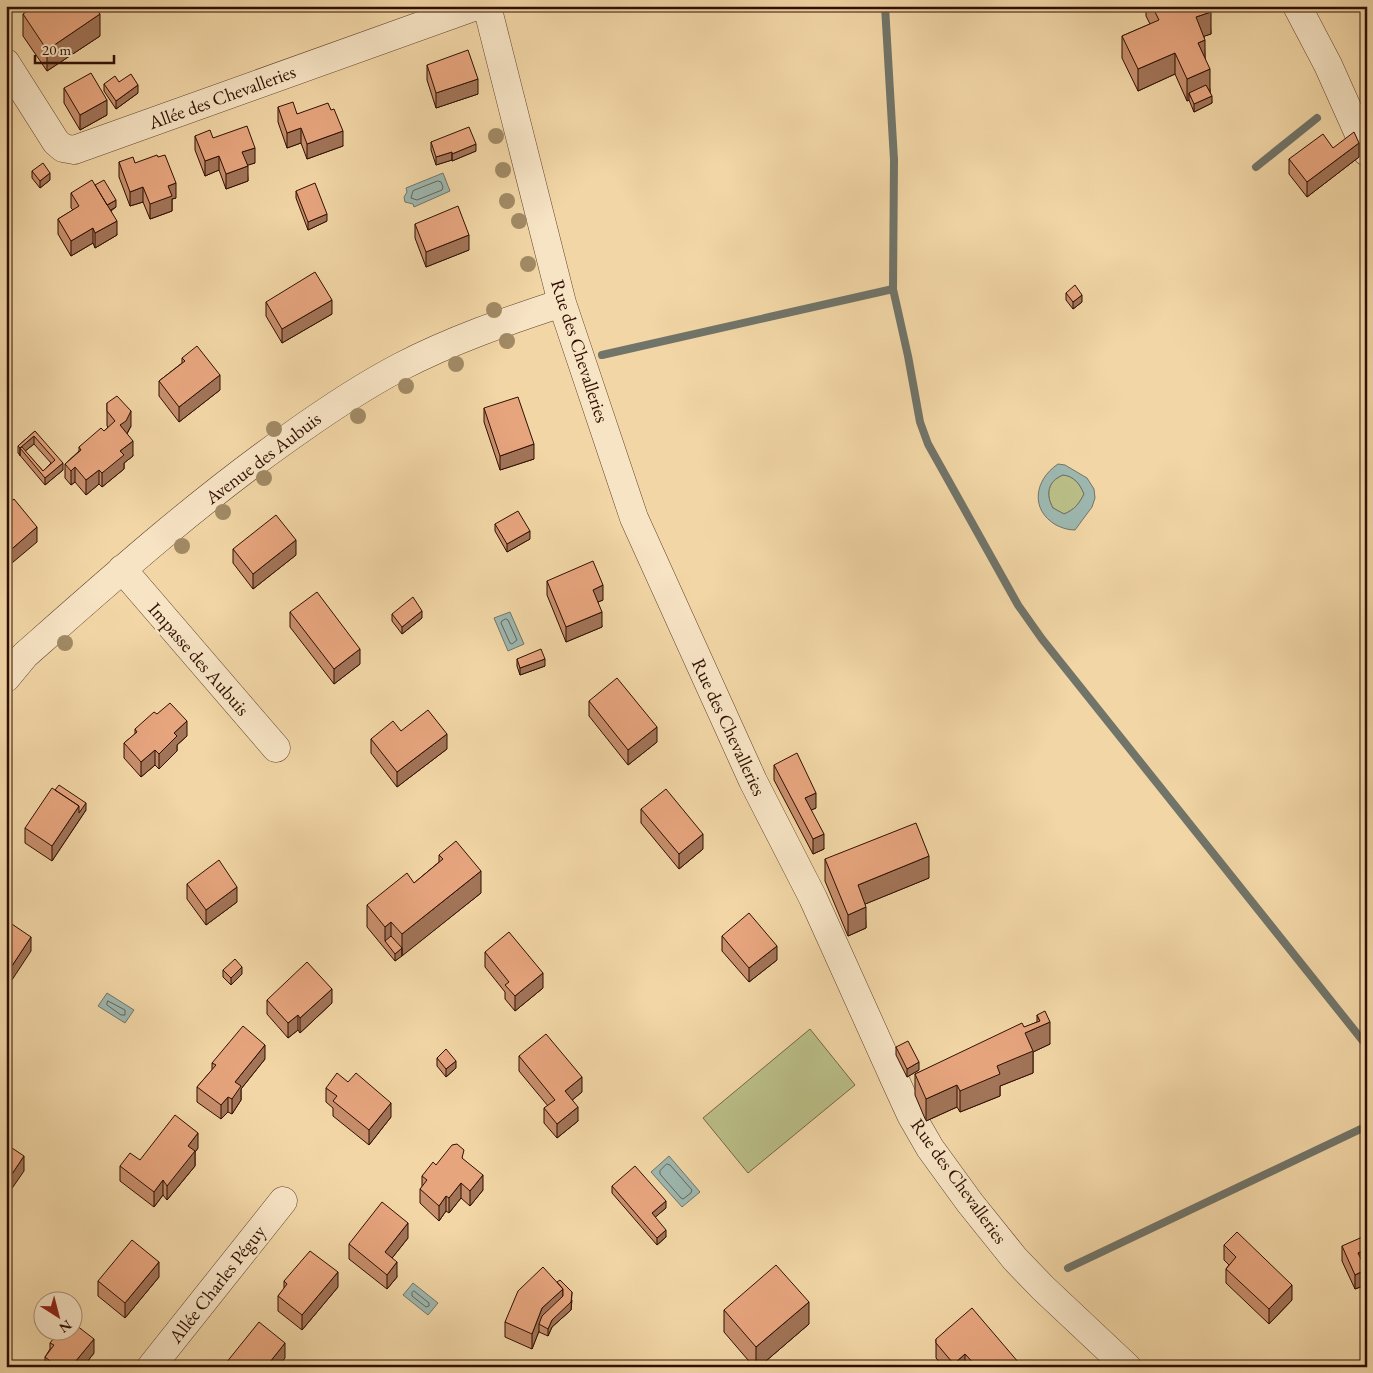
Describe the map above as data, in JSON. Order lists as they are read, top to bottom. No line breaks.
{"streets":{"street":["Allée des Chevalleries","Rue des Chevalleries","Avenue des Aubuis","Impasse des Aubuis","Allée Charles Péguy"]},"crossings":[["Rue des Chevalleries","Avenue des Aubuis"],["Avenue des Aubuis","Impasse des Aubuis"]],"scale_bar":"20 m","north":"bottom right"}
